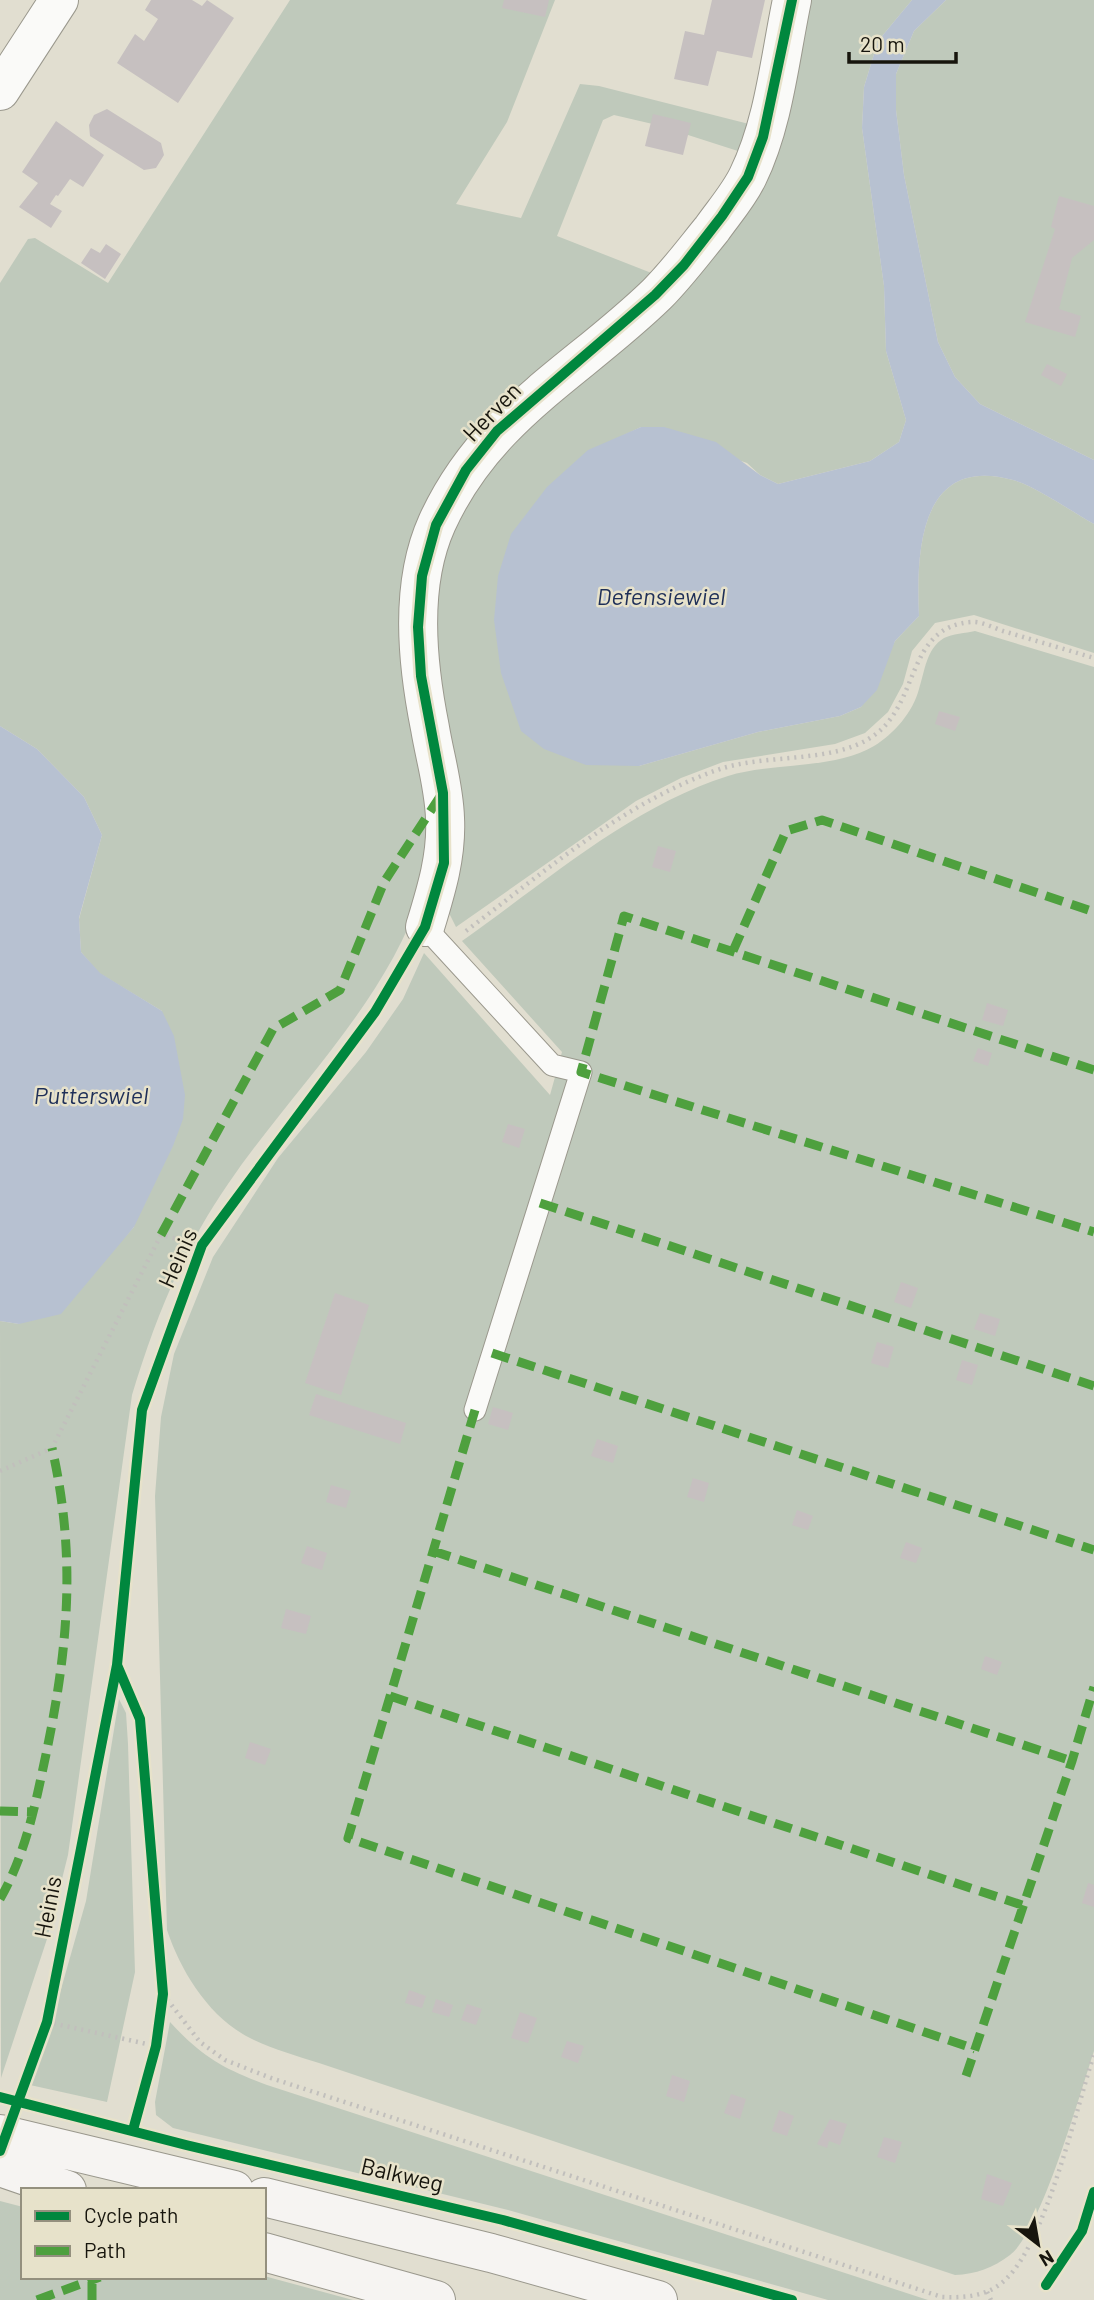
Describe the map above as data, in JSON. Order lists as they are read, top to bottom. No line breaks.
{"streets":{"street":["Herven"],"cycle path":["Heinis","Balkweg"]},"water":["Defensiewiel","Putterswiel"],"legend":["Cycle path","Path"],"scale_bar":"20 m","north":"bottom right"}
